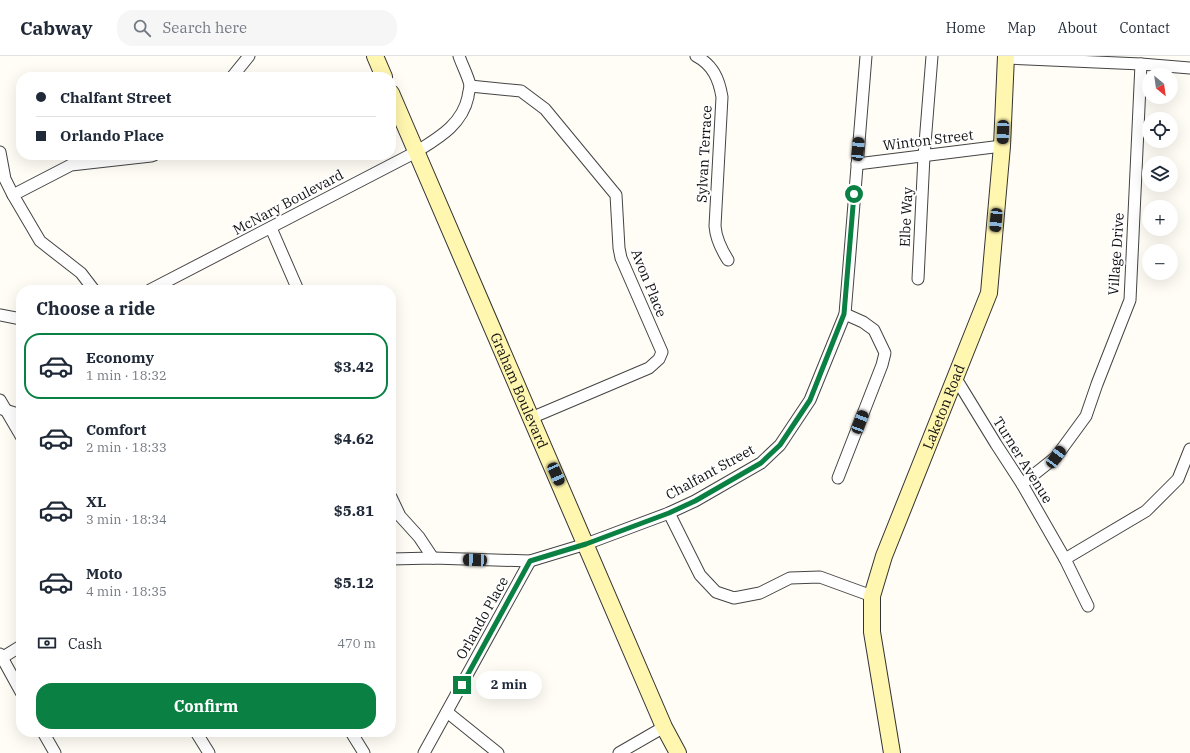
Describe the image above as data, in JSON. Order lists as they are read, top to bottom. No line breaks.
{"streets":{"street":["Winton Street","Sylvan Terrace","McNary Boulevard","Elbe Way","Village Drive","Avon Place","Graham Boulevard","Laketon Road","Turner Avenue","Chalfant Street","Orlando Place"]},"crossings":[["Winton Street","Elbe Way"],["Winton Street","Laketon Road"],["Winton Street","Chalfant Street"],["McNary Boulevard","Avon Place"],["McNary Boulevard","Graham Boulevard"],["Village Drive","Turner Avenue"],["Avon Place","Graham Boulevard"],["Graham Boulevard","Chalfant Street"],["Laketon Road","Turner Avenue"],["Chalfant Street","Orlando Place"]],"north":"bottom right","page":{"header":"Cabway","search":"Search here","nav":["Home","Map","About","Contact"],"map_buttons":["+","−"],"banner":["Chalfant Street","Orlando Place"],"heading":"Choose a ride","list":[{"name":"Economy","note":"1 min · 18:32","value":"$3.42"},{"name":"Comfort","note":"2 min · 18:33","value":"$4.62"},{"name":"XL","note":"3 min · 18:34","value":"$5.81"},{"name":"Moto","note":"4 min · 18:35","value":"$5.12"}],"pay":["Cash","470 m"],"bubble":"2 min","buttons":"Confirm"}}
